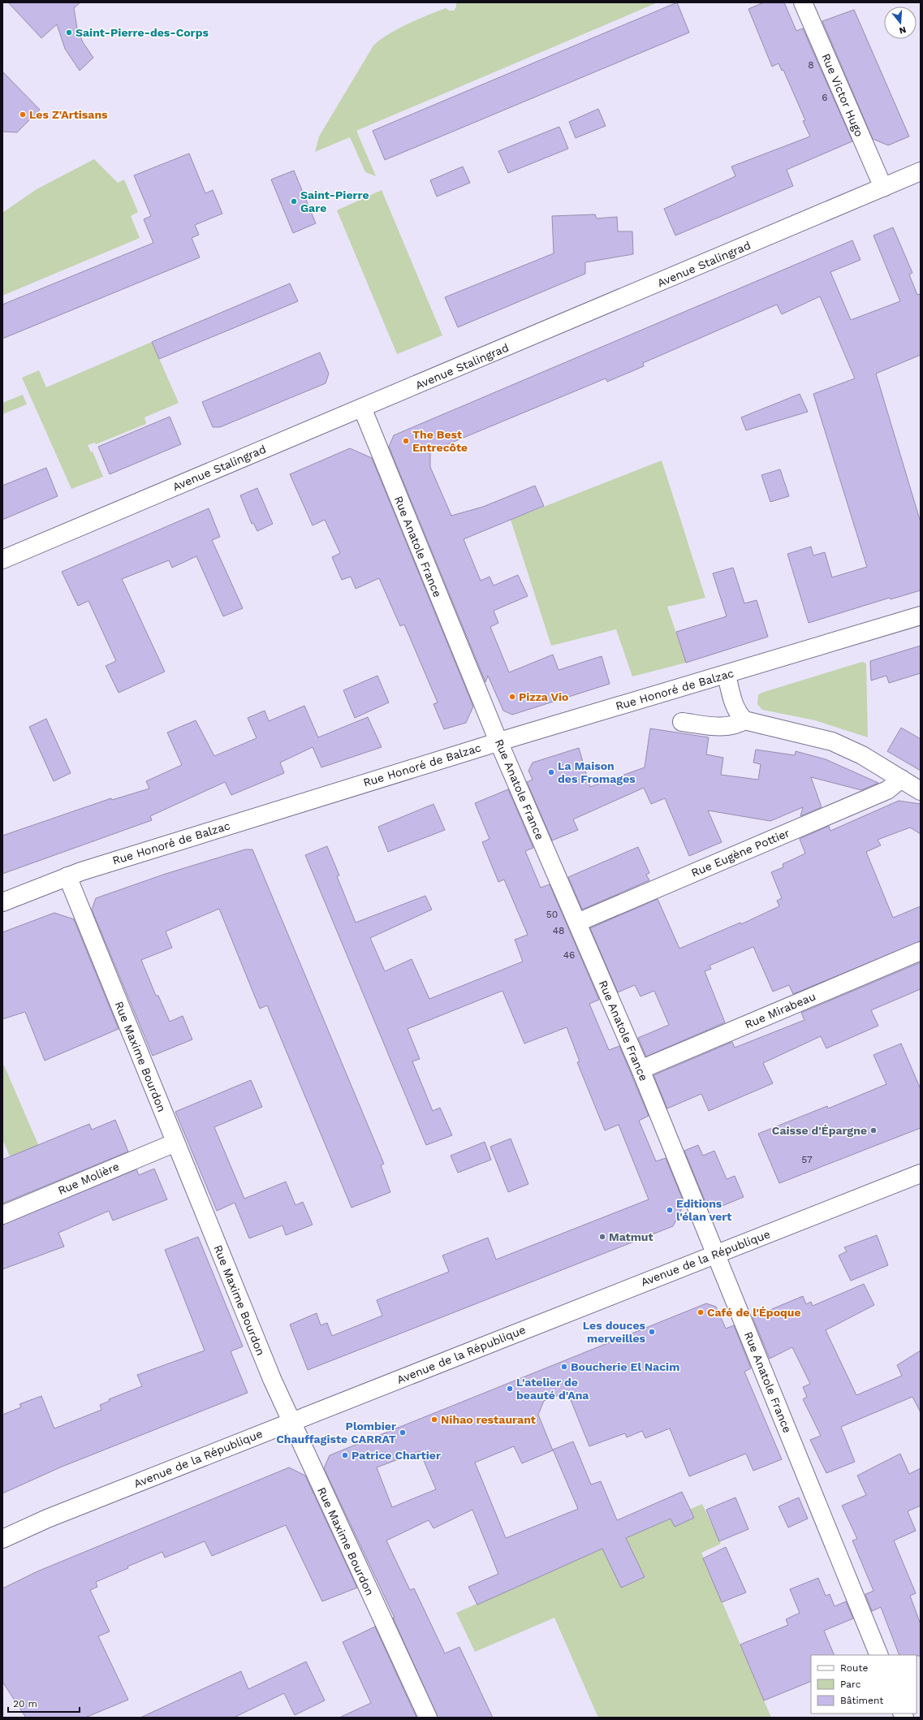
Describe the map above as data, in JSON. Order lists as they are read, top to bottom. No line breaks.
{"streets":{"street":["Rue Victor Hugo","Avenue Stalingrad","Rue Anatole France","Rue Honoré de Balzac","Rue Eugène Pottier","Rue Mirabeau","Rue Maxime Bourdon","Rue Molière","Avenue de la République"]},"crossings":[["Rue Victor Hugo","Avenue Stalingrad"],["Avenue Stalingrad","Rue Anatole France"],["Rue Anatole France","Rue Honoré de Balzac"],["Rue Anatole France","Rue Eugène Pottier"],["Rue Anatole France","Rue Mirabeau"],["Rue Anatole France","Avenue de la République"],["Rue Honoré de Balzac","Rue Maxime Bourdon"],["Rue Maxime Bourdon","Rue Molière"],["Rue Maxime Bourdon","Avenue de la République"]],"places":["Saint-Pierre-des-Corps","Les Z'Artisans","Saint-Pierre Gare","The Best Entrecôte","Pizza Vio","La Maison des Fromages","Caisse d'Épargne","Editions l'élan vert","Matmut","Café de l'Époque","Les douces merveilles","Boucherie El Nacim","L'atelier de beauté d'Ana","Nihao restaurant","Plombier Chauffagiste CARRAT","Patrice Chartier"],"house_numbers":["8","6","50","48","46","57"],"legend":["Route","Parc","Bâtiment"],"scale_bar":"20 m","north":"bottom"}
